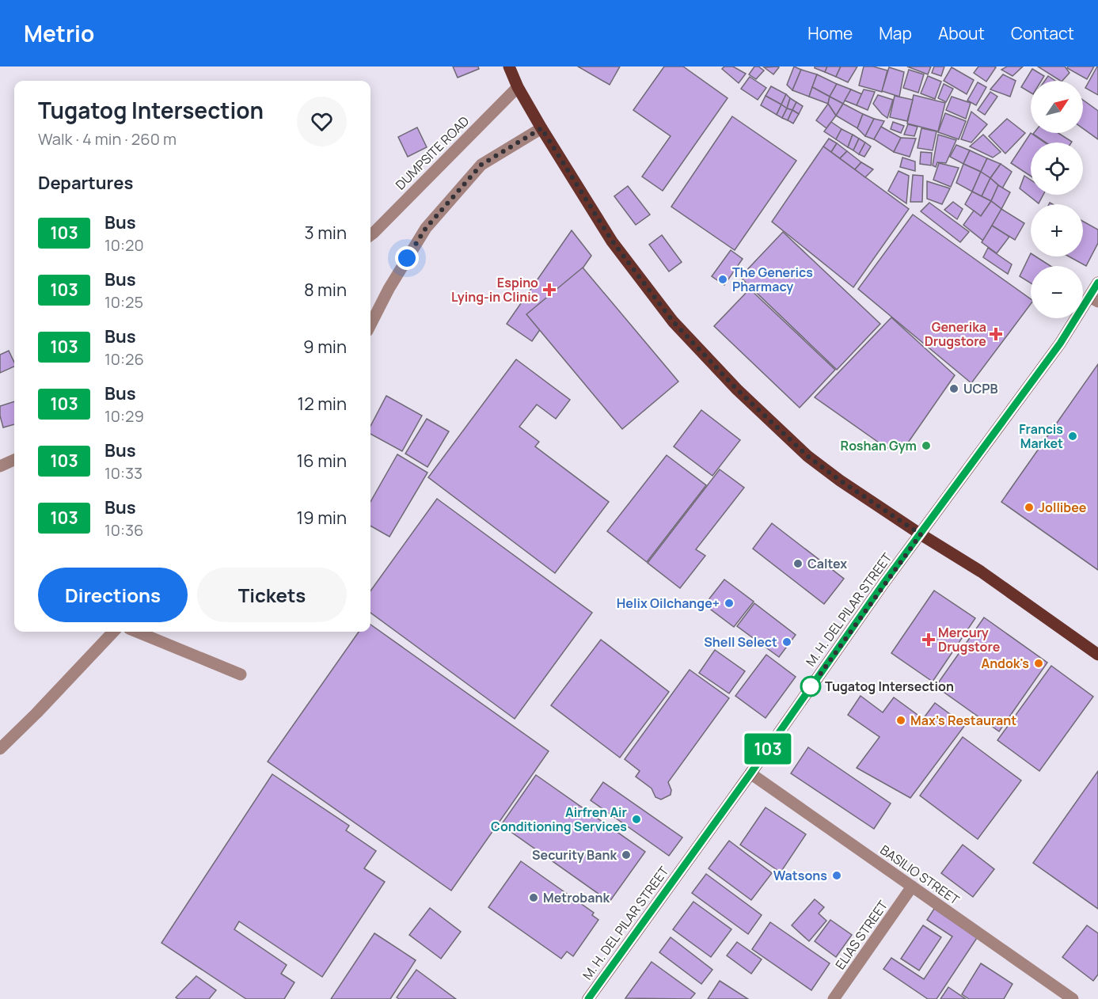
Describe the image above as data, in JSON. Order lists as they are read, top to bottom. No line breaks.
{"streets":{"main road":["M. H. DEL PILAR STREET"],"street":["DUMPSITE ROAD","BASILIO STREET","ELIAS STREET"]},"crossings":[["M. H. DEL PILAR STREET","BASILIO STREET"],["BASILIO STREET","ELIAS STREET"]],"places":{"other":["The Generics Pharmacy","UCPB","Francis Market","Roshan Gym","Jollibee","Caltex","Helix Oilchange+","Shell Select","Andok's","Tugatog Intersection","Max's Restaurant","Airfren Air Conditioning Services","Security Bank","Watsons","Metrobank"],"health":["Espino Lying-in Clinic","Generika Drugstore","Mercury Drugstore"]},"lines":["bus line 103"],"north":"top right","page":{"header":"Metrio","nav":["Home","Map","About","Contact"],"on_map":"103","map_buttons":["+","−"],"heading":[["Tugatog Intersection","Walk · 4 min · 260 m"],"Departures"],"list":[{"mark":"103","name":"Bus","note":"10:20","value":"3 min"},{"mark":"103","name":"Bus","note":"10:25","value":"8 min"},{"mark":"103","name":"Bus","note":"10:26","value":"9 min"},{"mark":"103","name":"Bus","note":"10:29","value":"12 min"},{"mark":"103","name":"Bus","note":"10:33","value":"16 min"},{"mark":"103","name":"Bus","note":"10:36","value":"19 min"}],"buttons":["Directions","Tickets"]}}
